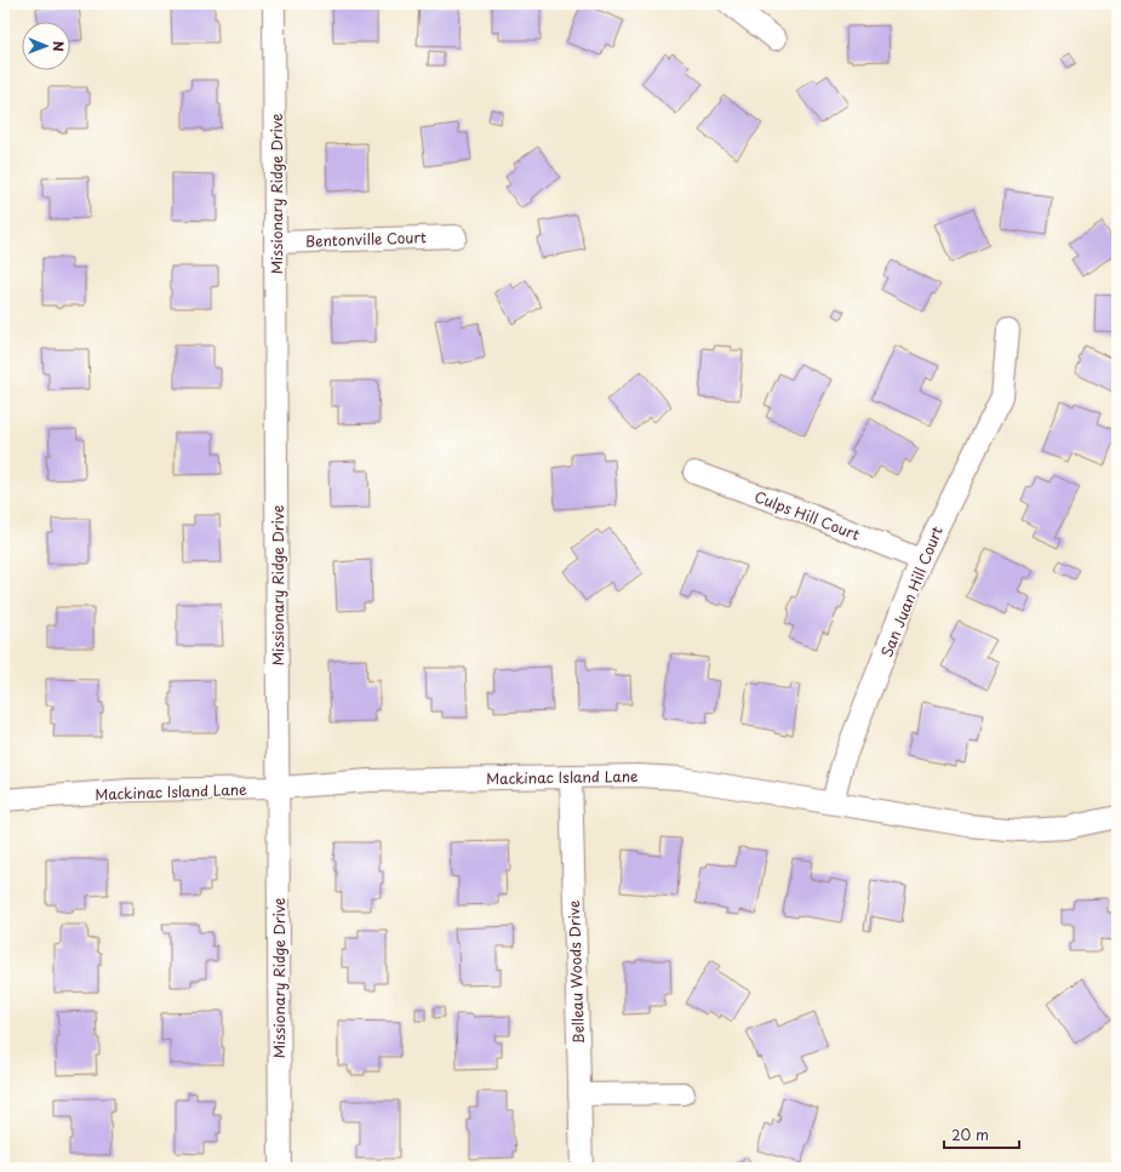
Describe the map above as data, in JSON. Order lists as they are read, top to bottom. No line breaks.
{"streets":{"street":["Missionary Ridge Drive","Bentonville Court","Culps Hill Court","San Juan Hill Court","Mackinac Island Lane","Belleau Woods Drive"]},"crossings":[["Missionary Ridge Drive","Bentonville Court"],["Missionary Ridge Drive","Mackinac Island Lane"],["Culps Hill Court","San Juan Hill Court"],["San Juan Hill Court","Mackinac Island Lane"],["Mackinac Island Lane","Belleau Woods Drive"]],"scale_bar":"20 m","north":"right"}
